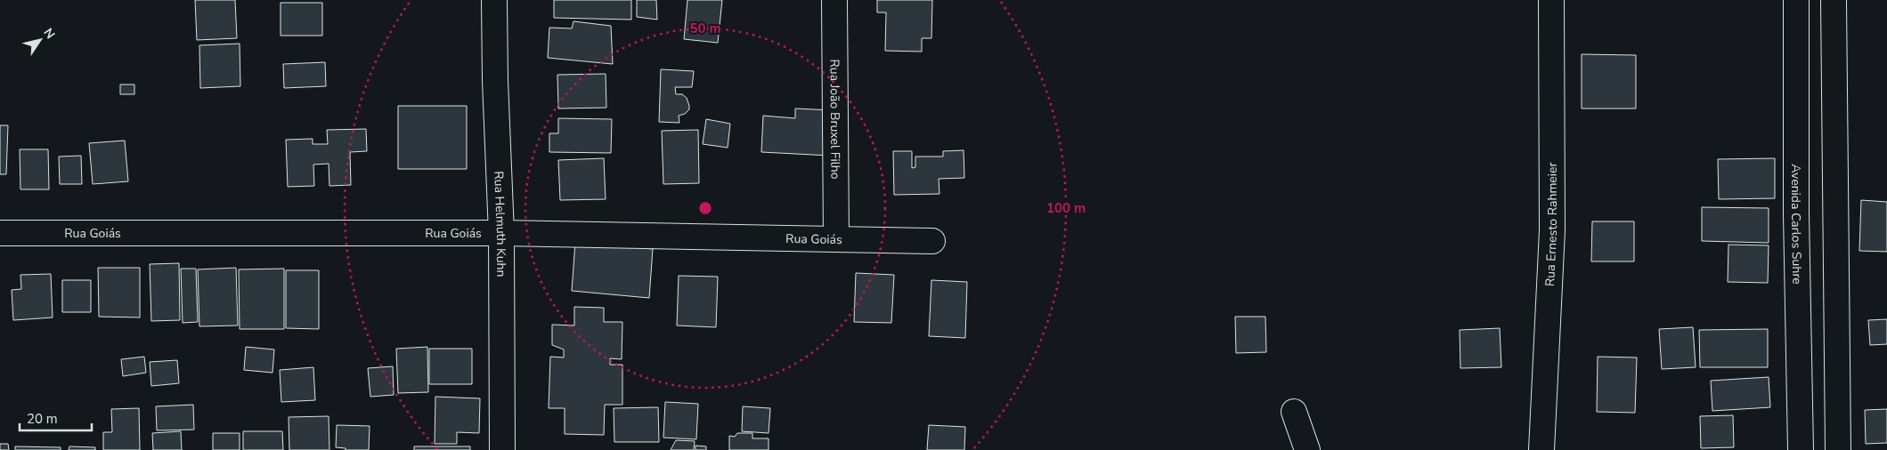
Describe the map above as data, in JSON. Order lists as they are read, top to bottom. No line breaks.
{"streets":{"street":["Rua João Bruxel Filho","Rua Helmuth Kuhn","Rua Ernesto Rahmeier","Avenida Carlos Suhre","Rua Goiás"]},"crossings":[["Rua João Bruxel Filho","Rua Goiás"],["Rua Helmuth Kuhn","Rua Goiás"]],"scale_bar":"20 m","north":"top right","rings":["50 m","100 m"]}
